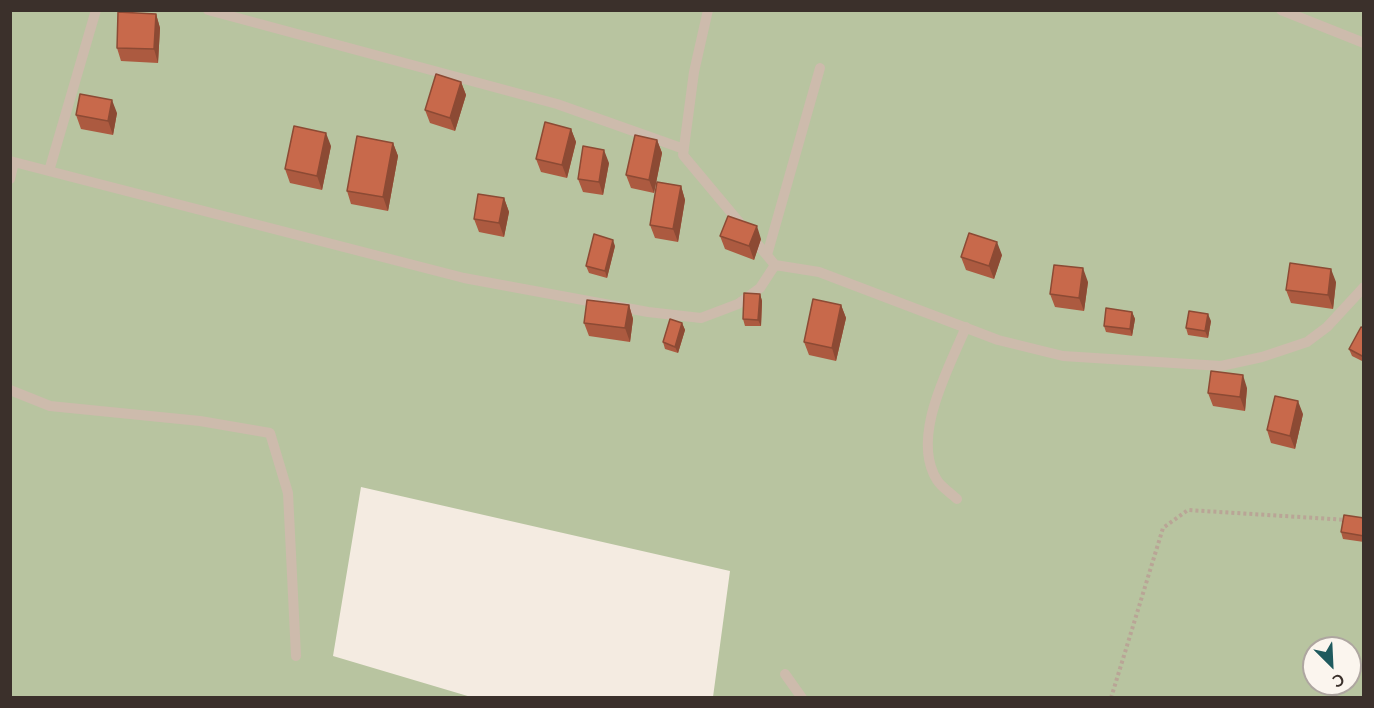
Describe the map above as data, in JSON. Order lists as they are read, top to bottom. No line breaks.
{"north":"bottom right"}
